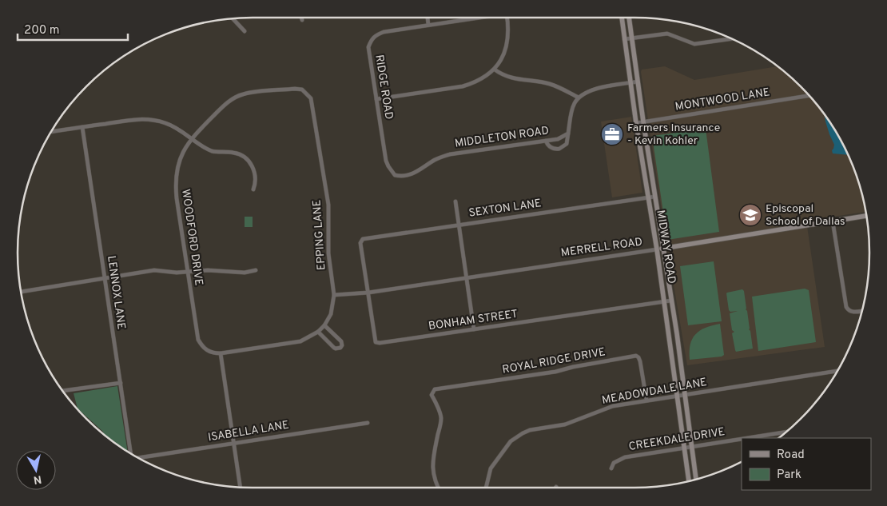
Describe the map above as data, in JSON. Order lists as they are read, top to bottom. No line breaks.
{"streets":{"main road":["MIDWAY ROAD","MERRELL ROAD"],"street":["RIDGE ROAD","MONTWOOD LANE","MIDDLETON ROAD","SEXTON LANE","EPPING LANE","WOODFORD DRIVE","LENNOX LANE","BONHAM STREET","ROYAL RIDGE DRIVE","MEADOWDALE LANE","ISABELLA LANE","CREEKDALE DRIVE"]},"crossings":[["RIDGE ROAD","MIDDLETON ROAD"],["MONTWOOD LANE","MIDWAY ROAD"],["SEXTON LANE","MIDWAY ROAD"],["SEXTON LANE","BONHAM STREET"],["EPPING LANE","WOODFORD DRIVE"],["EPPING LANE","MERRELL ROAD"],["MIDWAY ROAD","MERRELL ROAD"],["MIDWAY ROAD","BONHAM STREET"],["MIDWAY ROAD","MEADOWDALE LANE"],["MIDWAY ROAD","CREEKDALE DRIVE"],["MERRELL ROAD","BONHAM STREET"],["ROYAL RIDGE DRIVE","MEADOWDALE LANE"]],"places":{"office":["Farmers Insurance - Kevin Kohler"],"school or university":["Episcopal School of Dallas"]},"legend":["Road","Park"],"scale_bar":"200 m","north":"bottom"}
